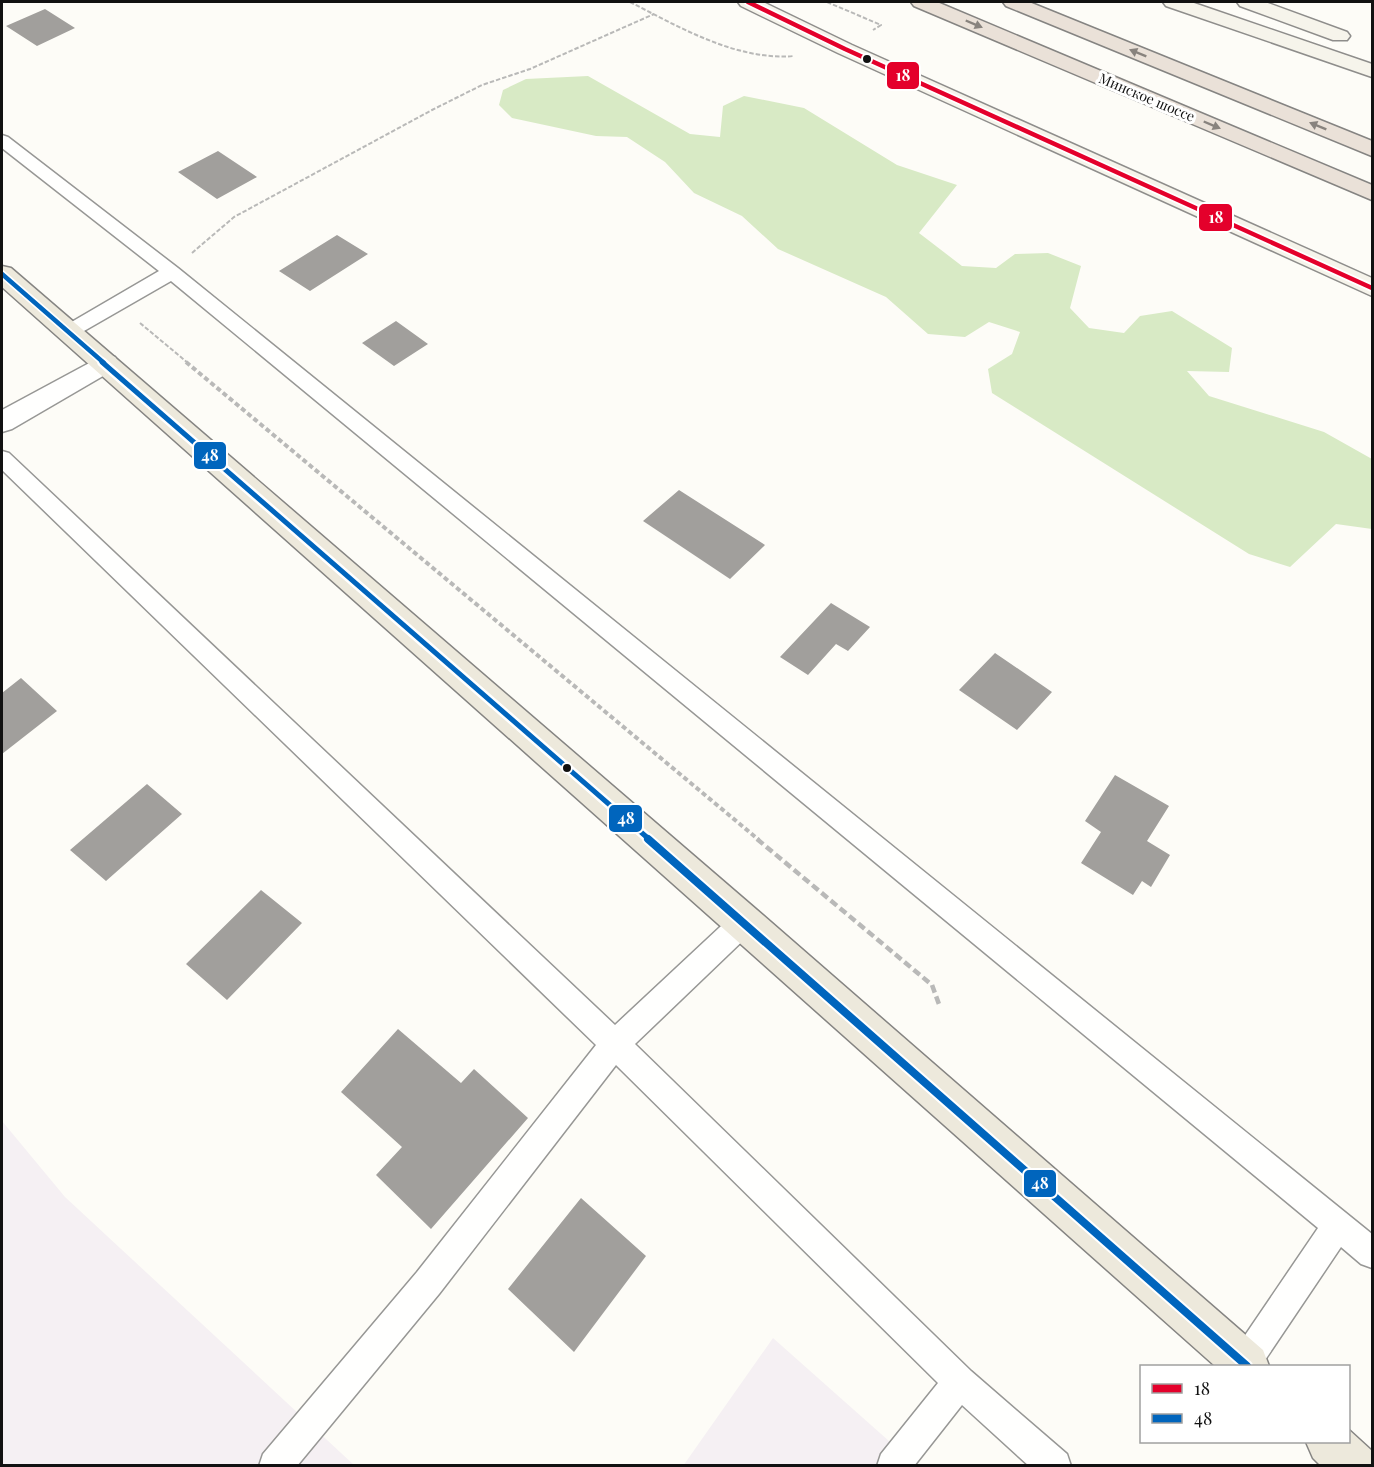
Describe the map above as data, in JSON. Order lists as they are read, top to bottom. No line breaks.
{"streets":{"highway":["Минское шоссе"]},"lines":["transit line 18","transit line 48"],"legend":["18","48"]}
